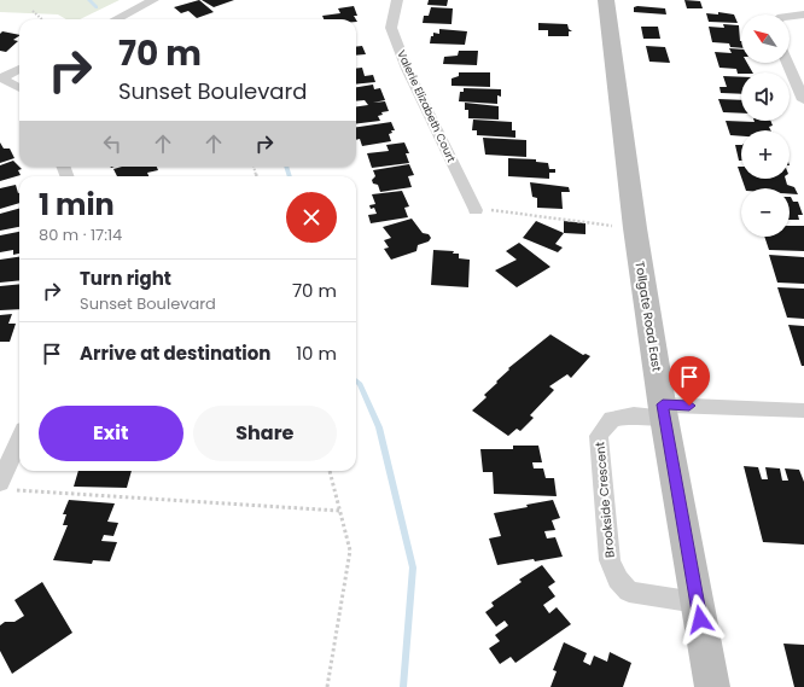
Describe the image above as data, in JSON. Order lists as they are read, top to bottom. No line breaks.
{"streets":{"street":["Valerie Elizabeth Court","Tollgate Road East","Brookside Crescent"]},"crossings":[["Tollgate Road East","Brookside Crescent"]],"north":"top left","page":{"map_buttons":["+","−"],"turn":["70 m","Sunset Boulevard"],"heading":["1 min","80 m · 17:14"],"list":[{"name":"Turn right","note":"Sunset Boulevard","value":"70 m"},{"name":"Arrive at destination","value":"10 m"}],"buttons":["Exit","Share"]}}
